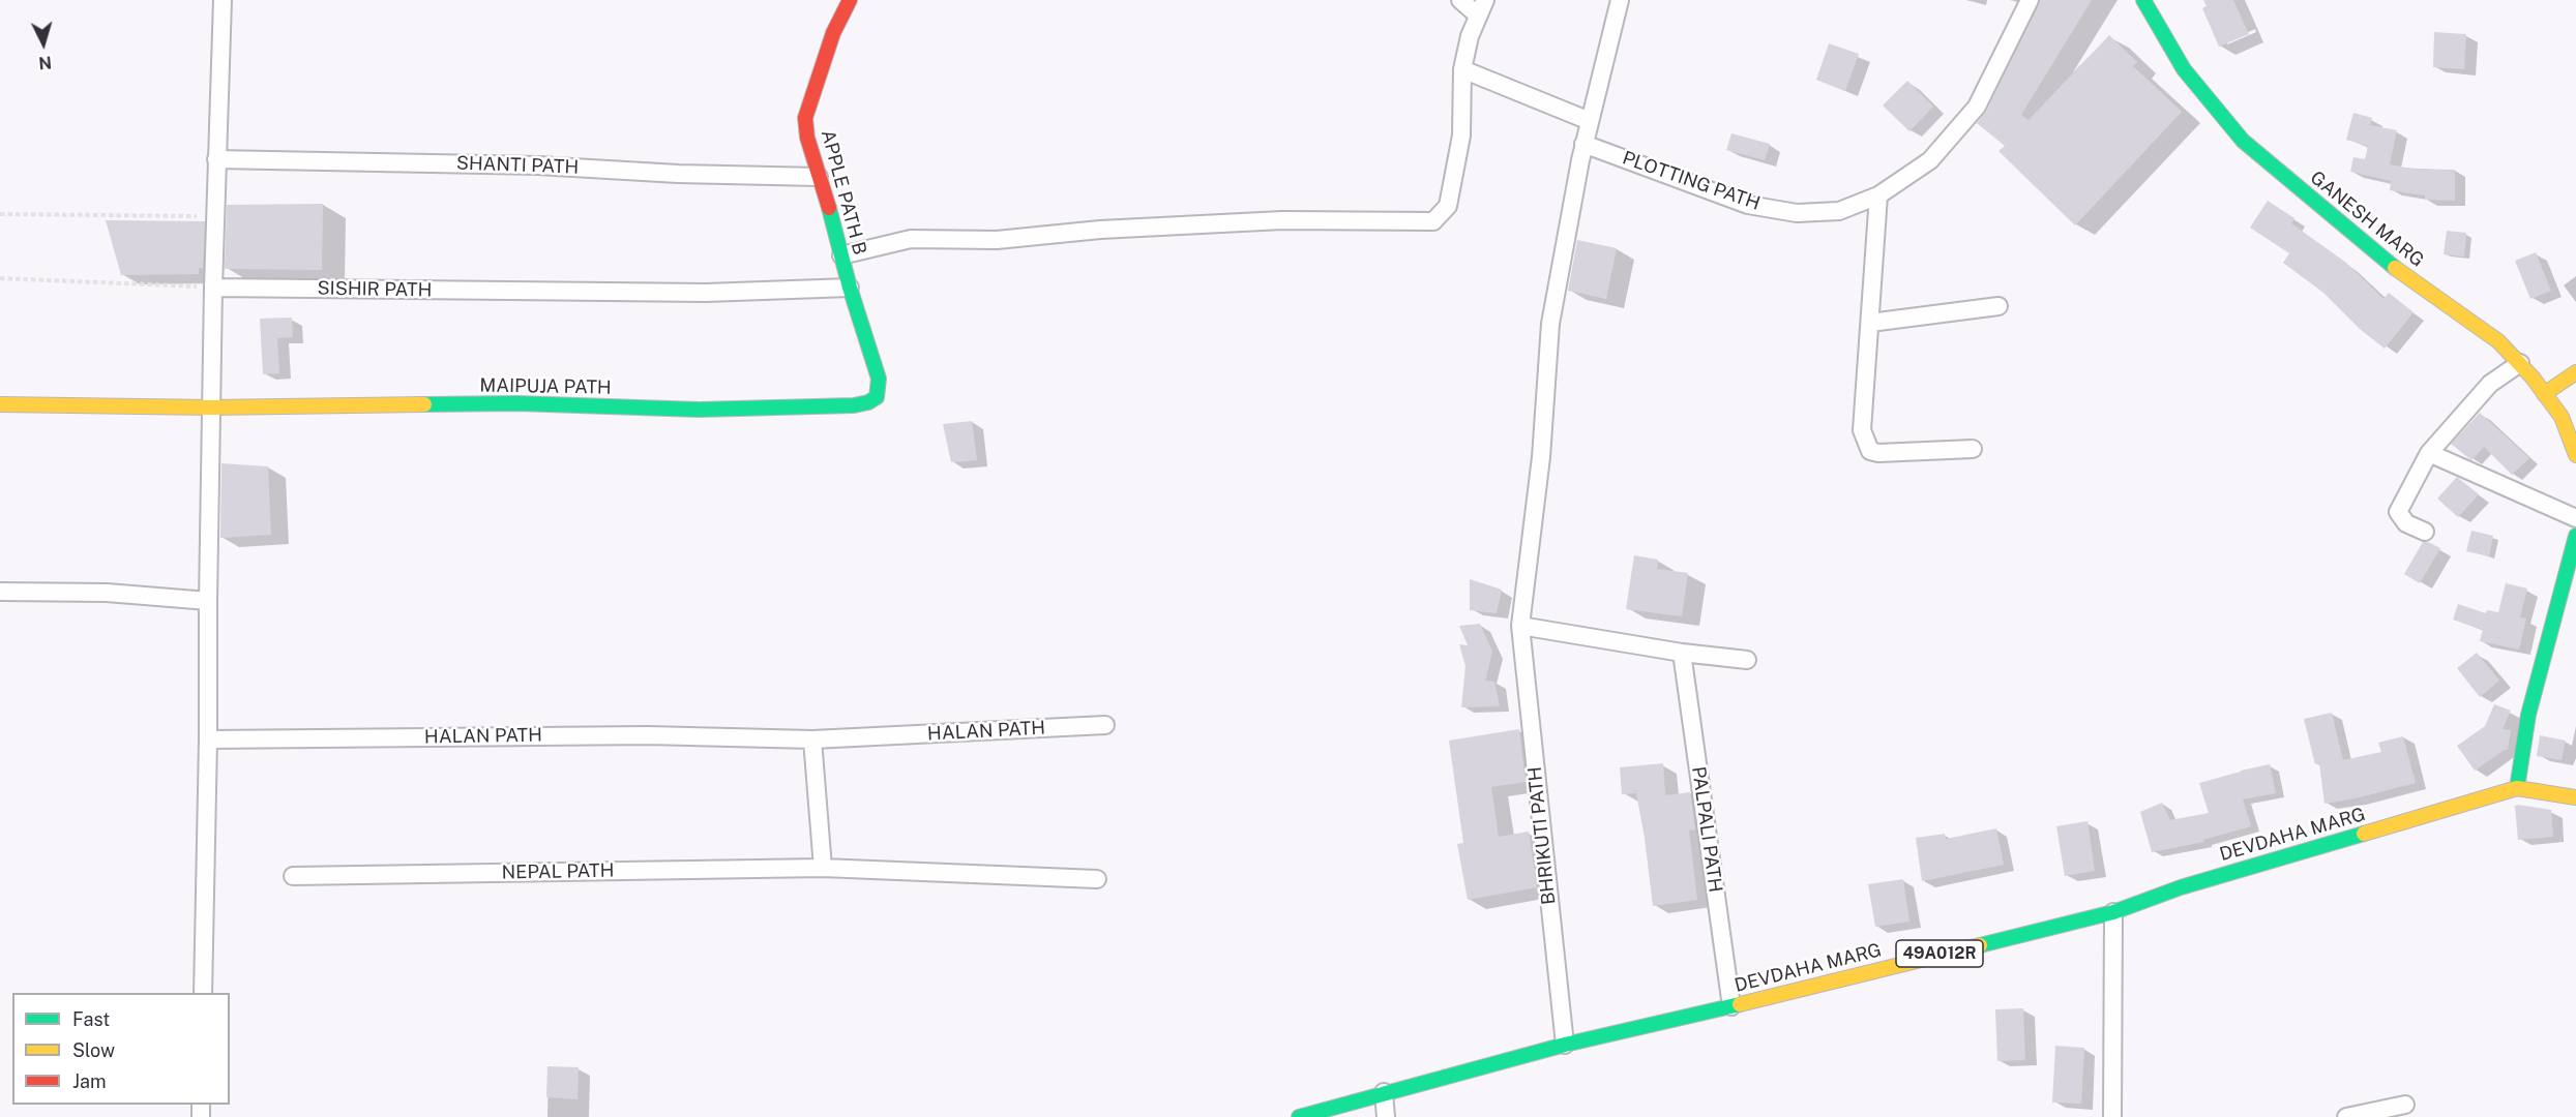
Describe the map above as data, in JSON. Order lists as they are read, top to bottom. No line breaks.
{"streets":{"street":["SHANTI PATH","PLOTTING PATH","APPLE PATH B","GANESH MARG","SISHIR PATH","MAIPUJA PATH","HALAN PATH","PALPALI PATH","DEVDAHA MARG","BHRIKUTI PATH","NEPAL PATH","49A012R"]},"crossings":[["SHANTI PATH","APPLE PATH B"],["PLOTTING PATH","BHRIKUTI PATH"],["APPLE PATH B","SISHIR PATH"],["APPLE PATH B","MAIPUJA PATH"],["PALPALI PATH","DEVDAHA MARG"],["DEVDAHA MARG","BHRIKUTI PATH"]],"legend":["Fast","Slow","Jam"],"north":"bottom"}
